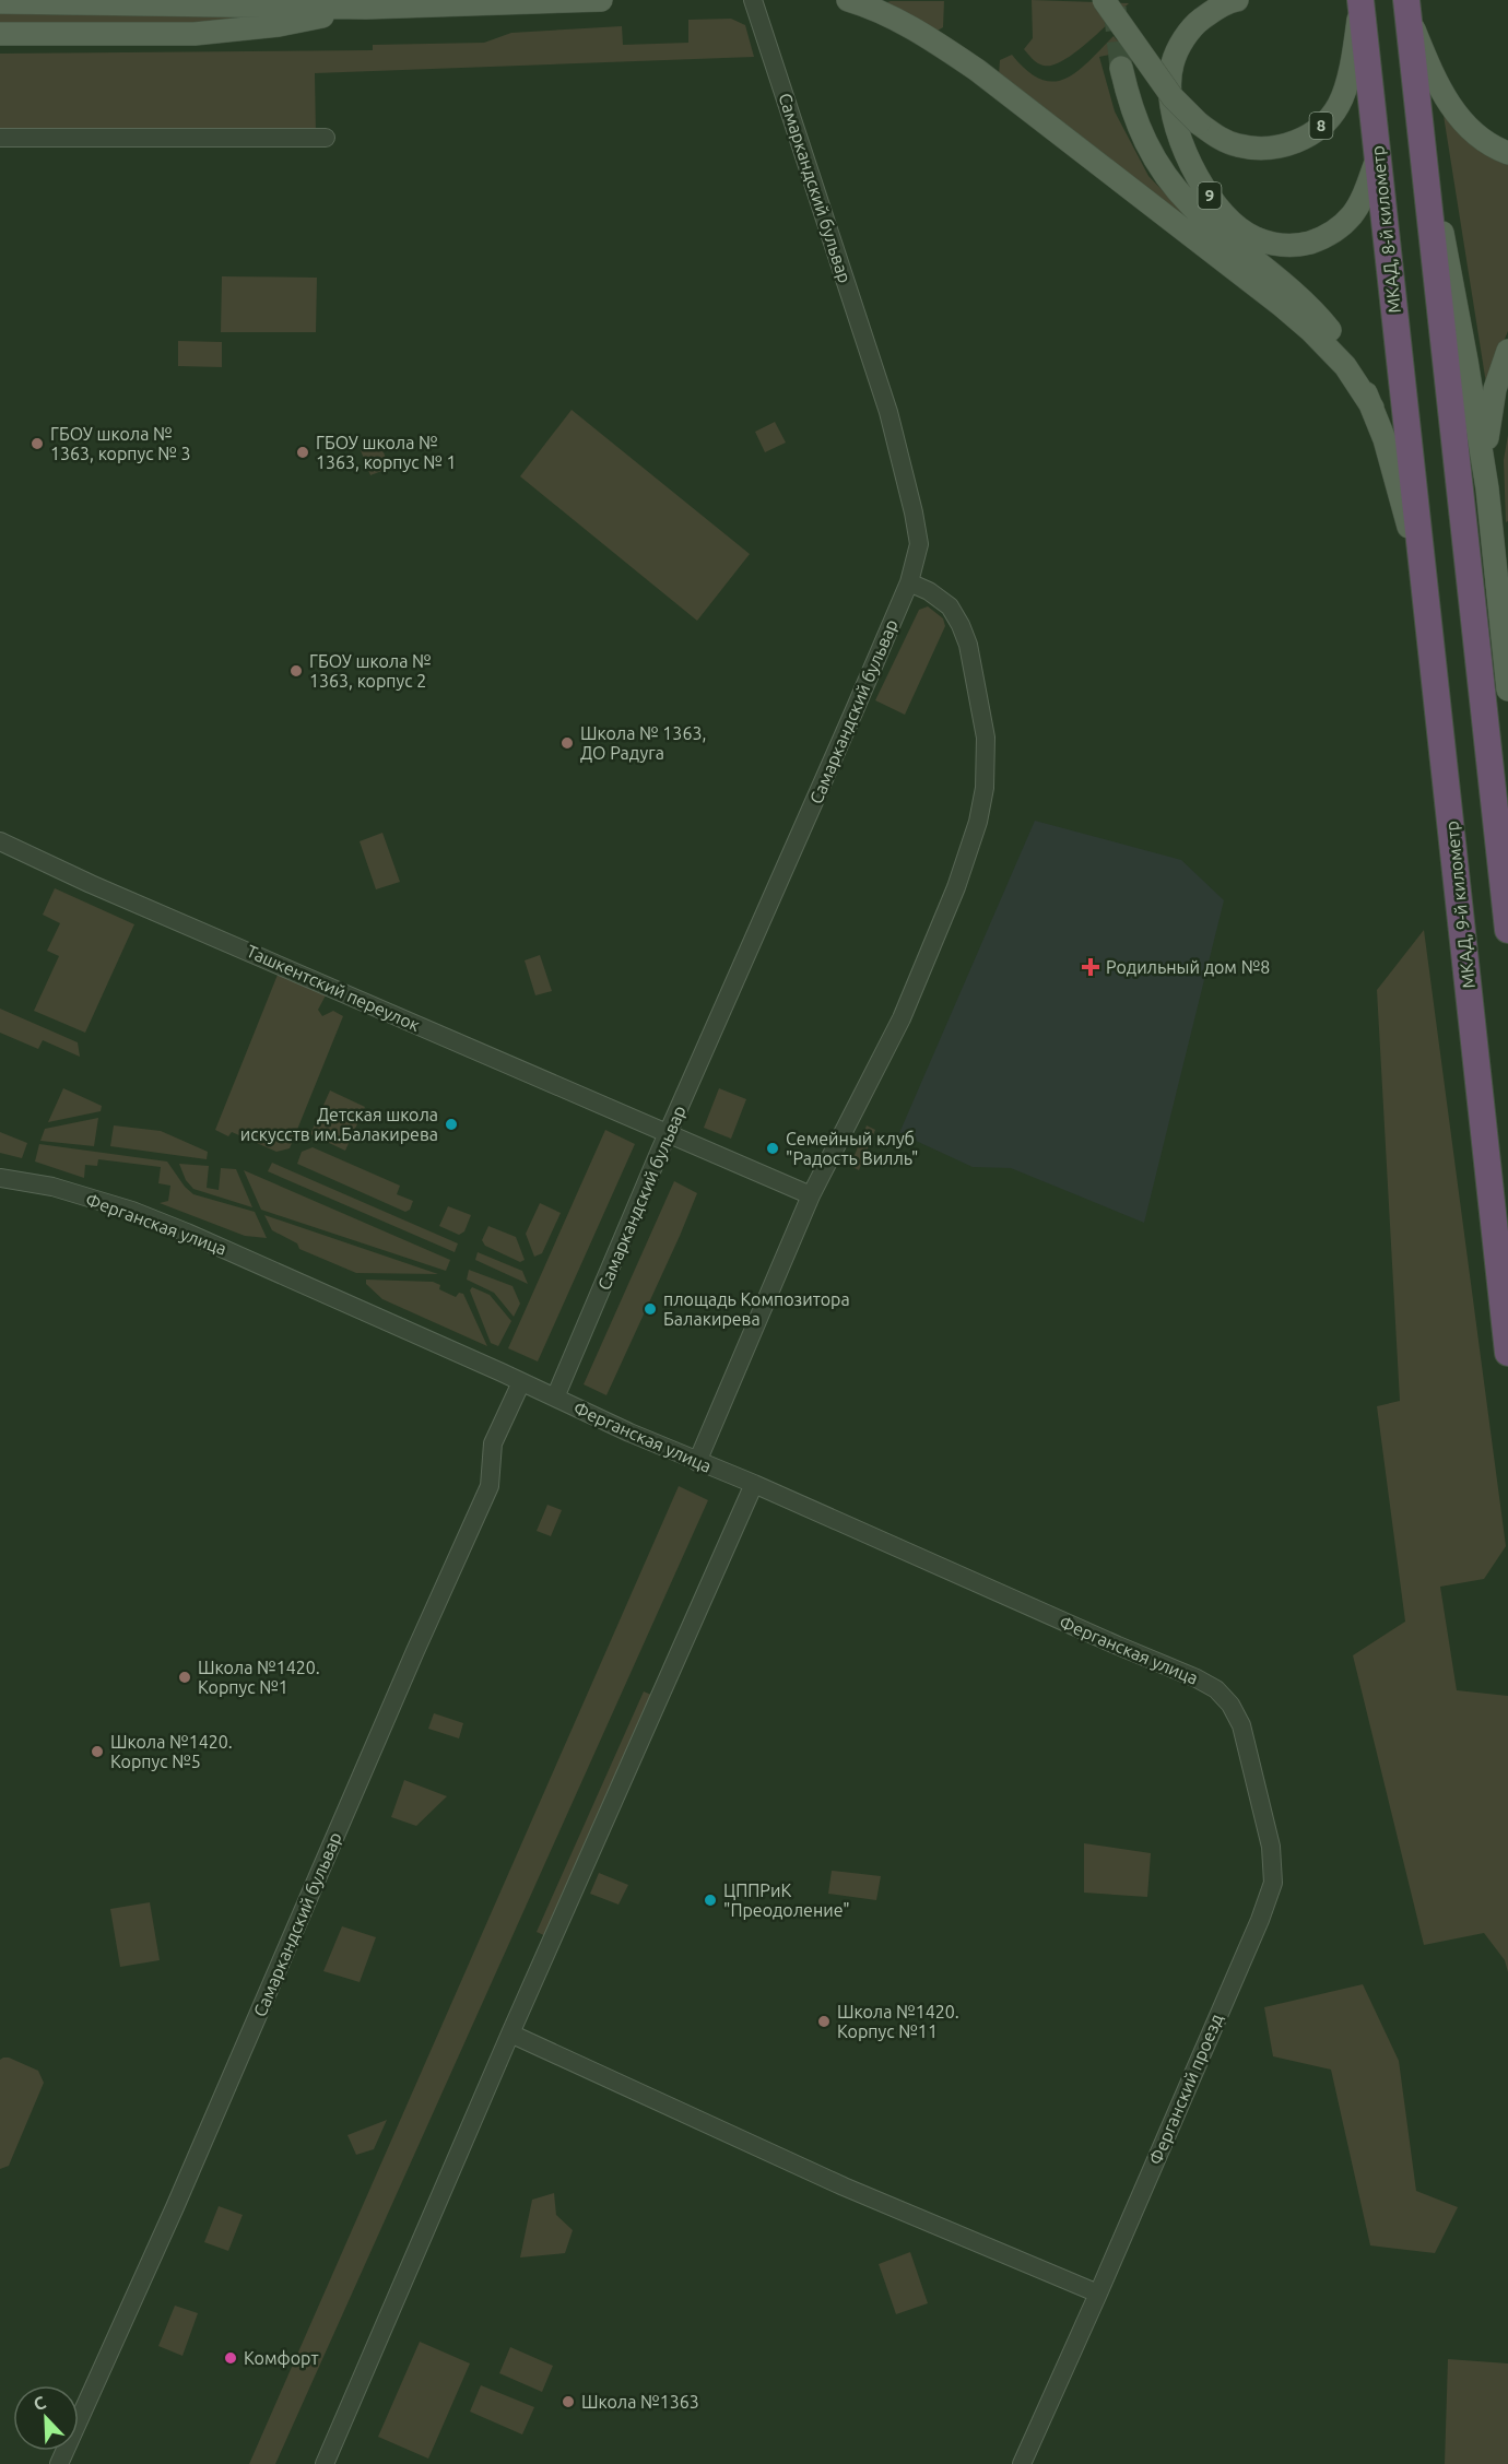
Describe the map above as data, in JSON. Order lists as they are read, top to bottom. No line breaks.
{"streets":{"highway":["МКАД, 8-й километр","МКАД, 9-й километр"],"main road":["8","9"],"street":["Самаркандский бульвар","Ташкентский переулок","Ферганская улица","Ферганский проезд"]},"crossings":[["8","МКАД, 8-й километр"],["Самаркандский бульвар","Ташкентский переулок"],["Самаркандский бульвар","Ферганская улица"],["9","МКАД, 8-й километр"],["МКАД, 8-й километр","МКАД, 9-й километр"],["Ферганская улица","Ферганский проезд"]],"places":{"other":["ГБОУ школа № 1363, корпус № 3","ГБОУ школа № 1363, корпус № 1","ГБОУ школа № 1363, корпус 2","Школа № 1363, ДО Радуга","Детская школа искусств им.Балакирева","Семейный клуб \"Радость Вилль\"","площадь Композитора Балакирева","Школа №1420. Корпус №1","Школа №1420. Корпус №5","ЦППРиК \"Преодоление\"","Школа №1420. Корпус №11","Комфорт","Школа №1363"],"health":["Родильный дом №8"]},"north":"top left"}
